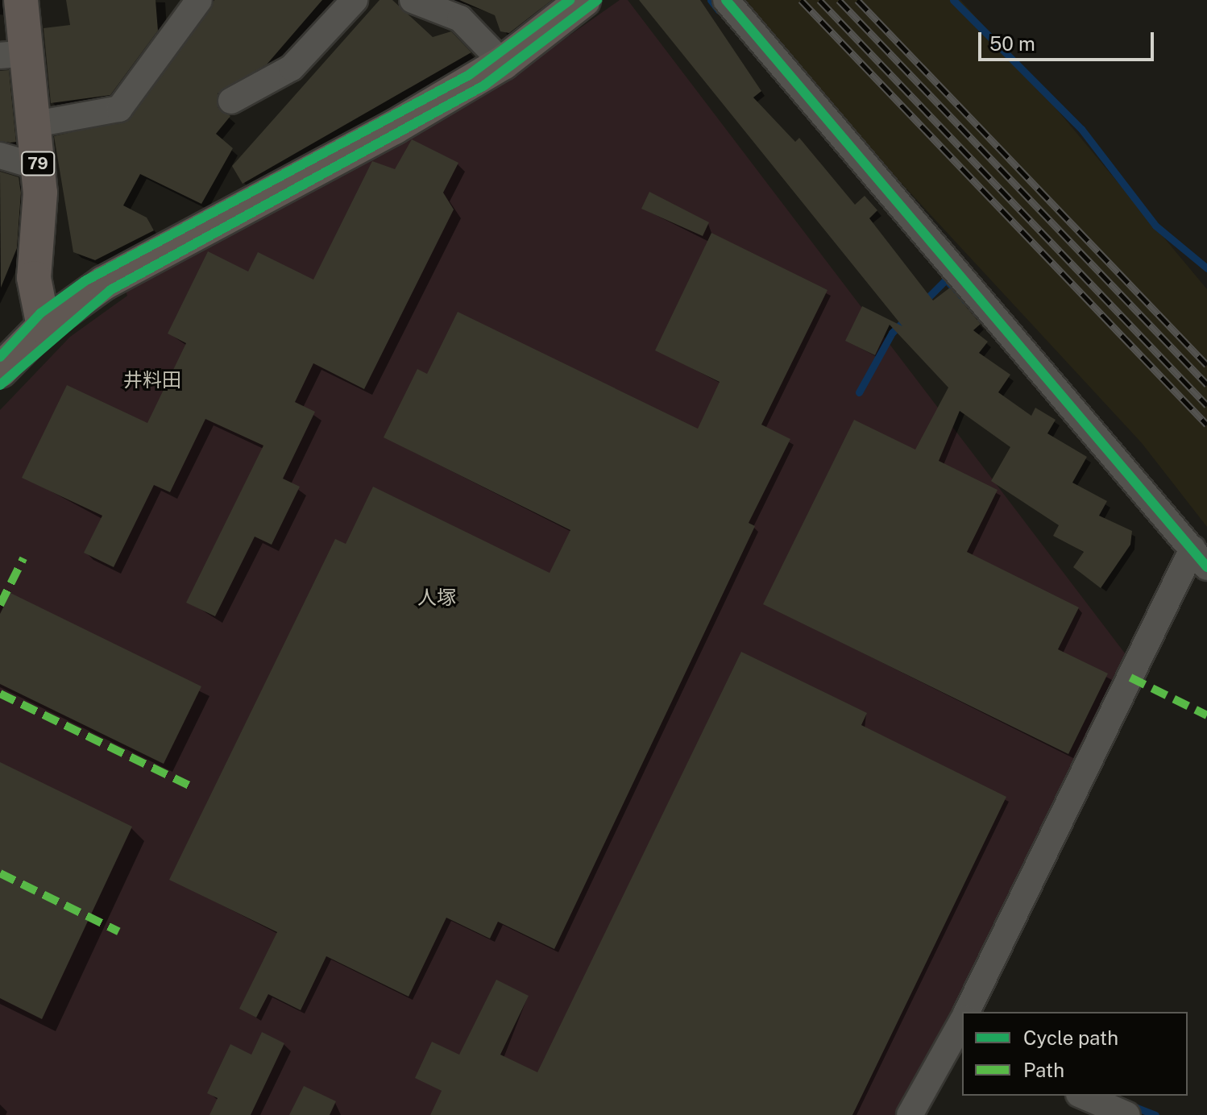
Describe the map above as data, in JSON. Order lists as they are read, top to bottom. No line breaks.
{"streets":{"main road":["79"]},"districts":["井料田","人塚"],"legend":["Cycle path","Path"],"scale_bar":"50 m"}
